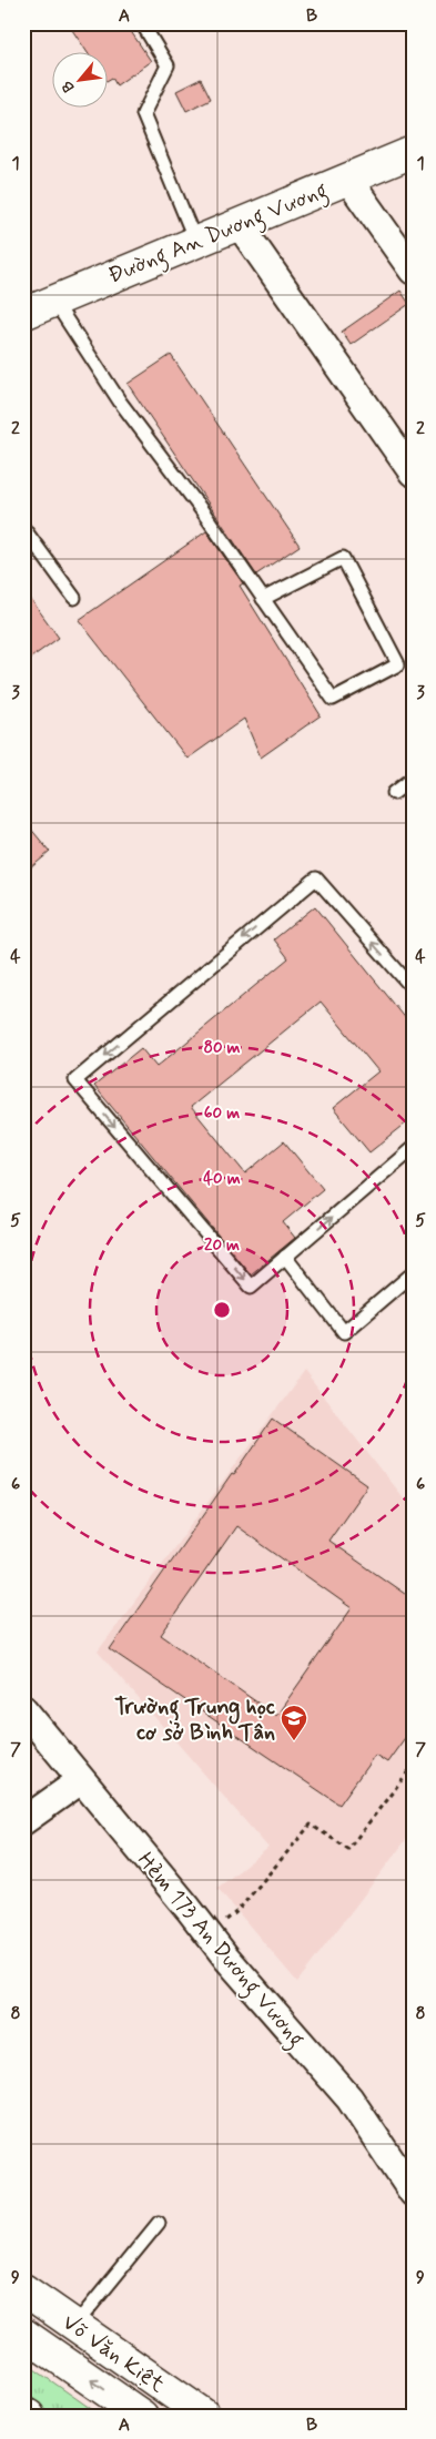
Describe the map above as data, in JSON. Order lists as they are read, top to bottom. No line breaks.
{"streets":{"main road":["Đường An Dương Vương","Võ Văn Kiệt"],"street":["Hẻm 173 An Dương Vương"]},"places":{"school or university":["Trường Trung học cơ sở Bình Tân"]},"north":"bottom left","grid":{"columns":["A","B"],"rows":["1","2","3","4","5","6","7","8","9"]},"rings":["80 m","60 m","40 m","20 m"]}
